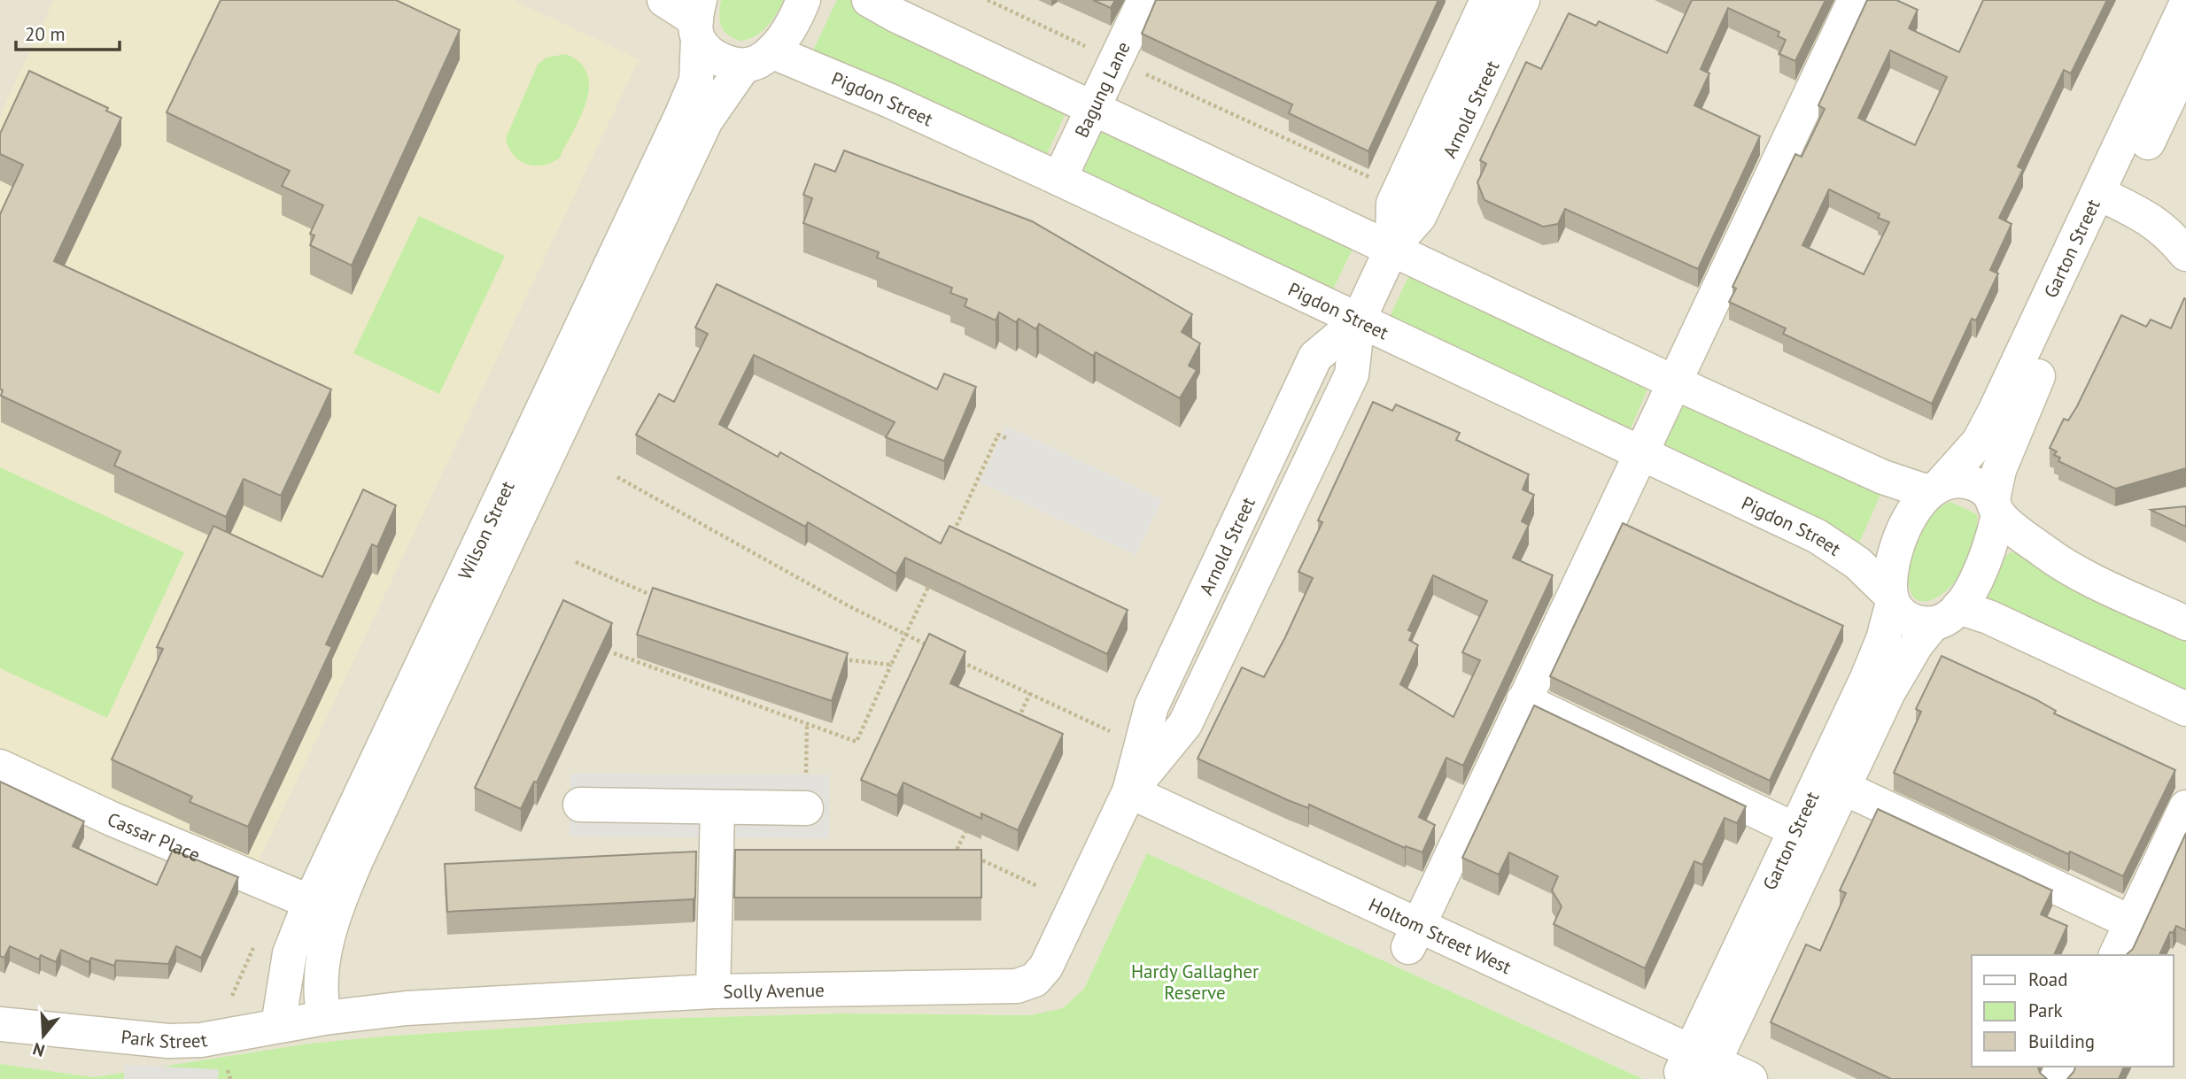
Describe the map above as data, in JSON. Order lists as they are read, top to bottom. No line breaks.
{"streets":{"street":["Bagung Lane","Pigdon Street","Arnold Street","Garton Street","Wilson Street","Cassar Place","Holtom Street West","Solly Avenue","Park Street"]},"crossings":[["Bagung Lane","Pigdon Street"],["Pigdon Street","Arnold Street"],["Pigdon Street","Garton Street"],["Pigdon Street","Wilson Street"],["Arnold Street","Holtom Street West"],["Arnold Street","Solly Avenue"],["Garton Street","Holtom Street West"],["Wilson Street","Cassar Place"],["Wilson Street","Solly Avenue"],["Wilson Street","Park Street"],["Holtom Street West","Solly Avenue"],["Solly Avenue","Park Street"]],"parks":["Hardy Gallagher Reserve"],"legend":["Road","Park","Building"],"scale_bar":"20 m","north":"bottom"}
